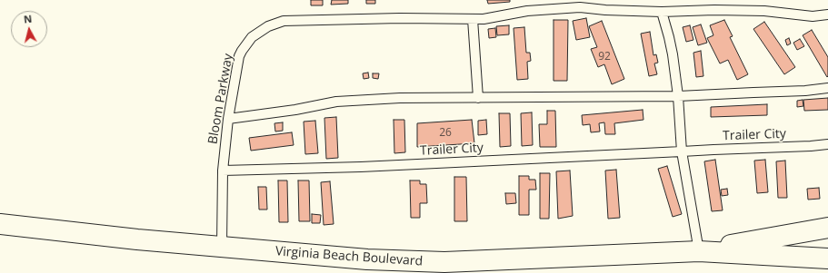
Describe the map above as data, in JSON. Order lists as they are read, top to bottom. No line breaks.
{"streets":{"main road":["Virginia Beach Boulevard"],"lane":["Bloom Parkway","Trailer City"]},"crossings":[["Bloom Parkway","Trailer City"],["Bloom Parkway","Virginia Beach Boulevard"]],"house_numbers":["92","26"],"north":"top"}
